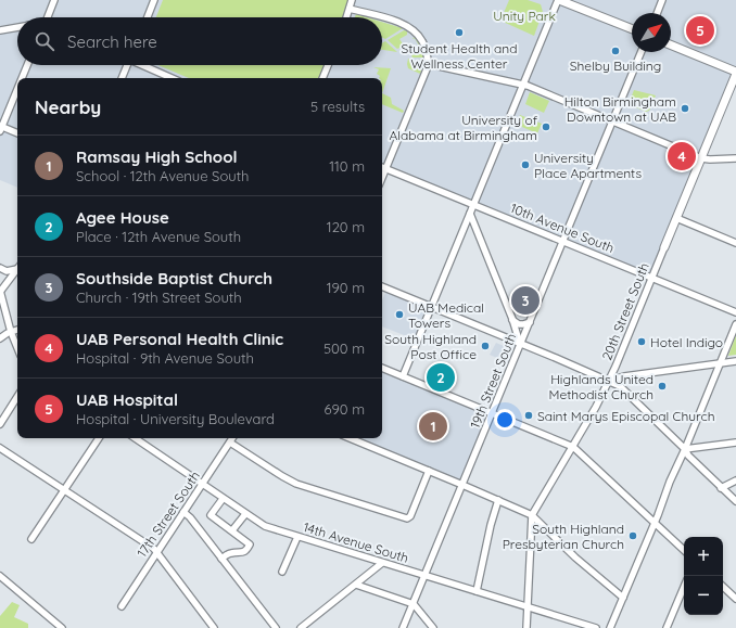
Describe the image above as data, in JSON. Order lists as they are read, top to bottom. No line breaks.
{"streets":{"main road":["20th Street South"],"street":["10th Avenue South","19th Street South","17th Street South","14th Avenue South"]},"crossings":[["10th Avenue South","20th Street South"],["10th Avenue South","19th Street South"],["20th Street South","14th Avenue South"],["19th Street South","14th Avenue South"],["17th Street South","14th Avenue South"]],"parks":["Unity Park"],"places":["Student Health and Wellness Center","Shelby Building","Hilton Birmingham Downtown at UAB","University of Alabama at Birmingham","University Place Apartments","UAB Medical Towers","Hotel Indigo","South Highland Post Office","Highlands United Methodist Church","Saint Marys Episcopal Church","South Highland Presbyterian Church"],"north":"top right","page":{"pins":["5","4","3","2","1"],"search":"Search here","heading":["Nearby","5 results"],"list":[{"mark":"1","name":"Ramsay High School","note":"School · 12th Avenue South","value":"110 m"},{"mark":"2","name":"Agee House","note":"Place · 12th Avenue South","value":"120 m"},{"mark":"3","name":"Southside Baptist Church","note":"Church · 19th Street South","value":"190 m"},{"mark":"4","name":"UAB Personal Health Clinic","note":"Hospital · 9th Avenue South","value":"500 m"},{"mark":"5","name":"UAB Hospital","note":"Hospital · University Boulevard","value":"690 m"}],"map_buttons":["+","−"]}}
